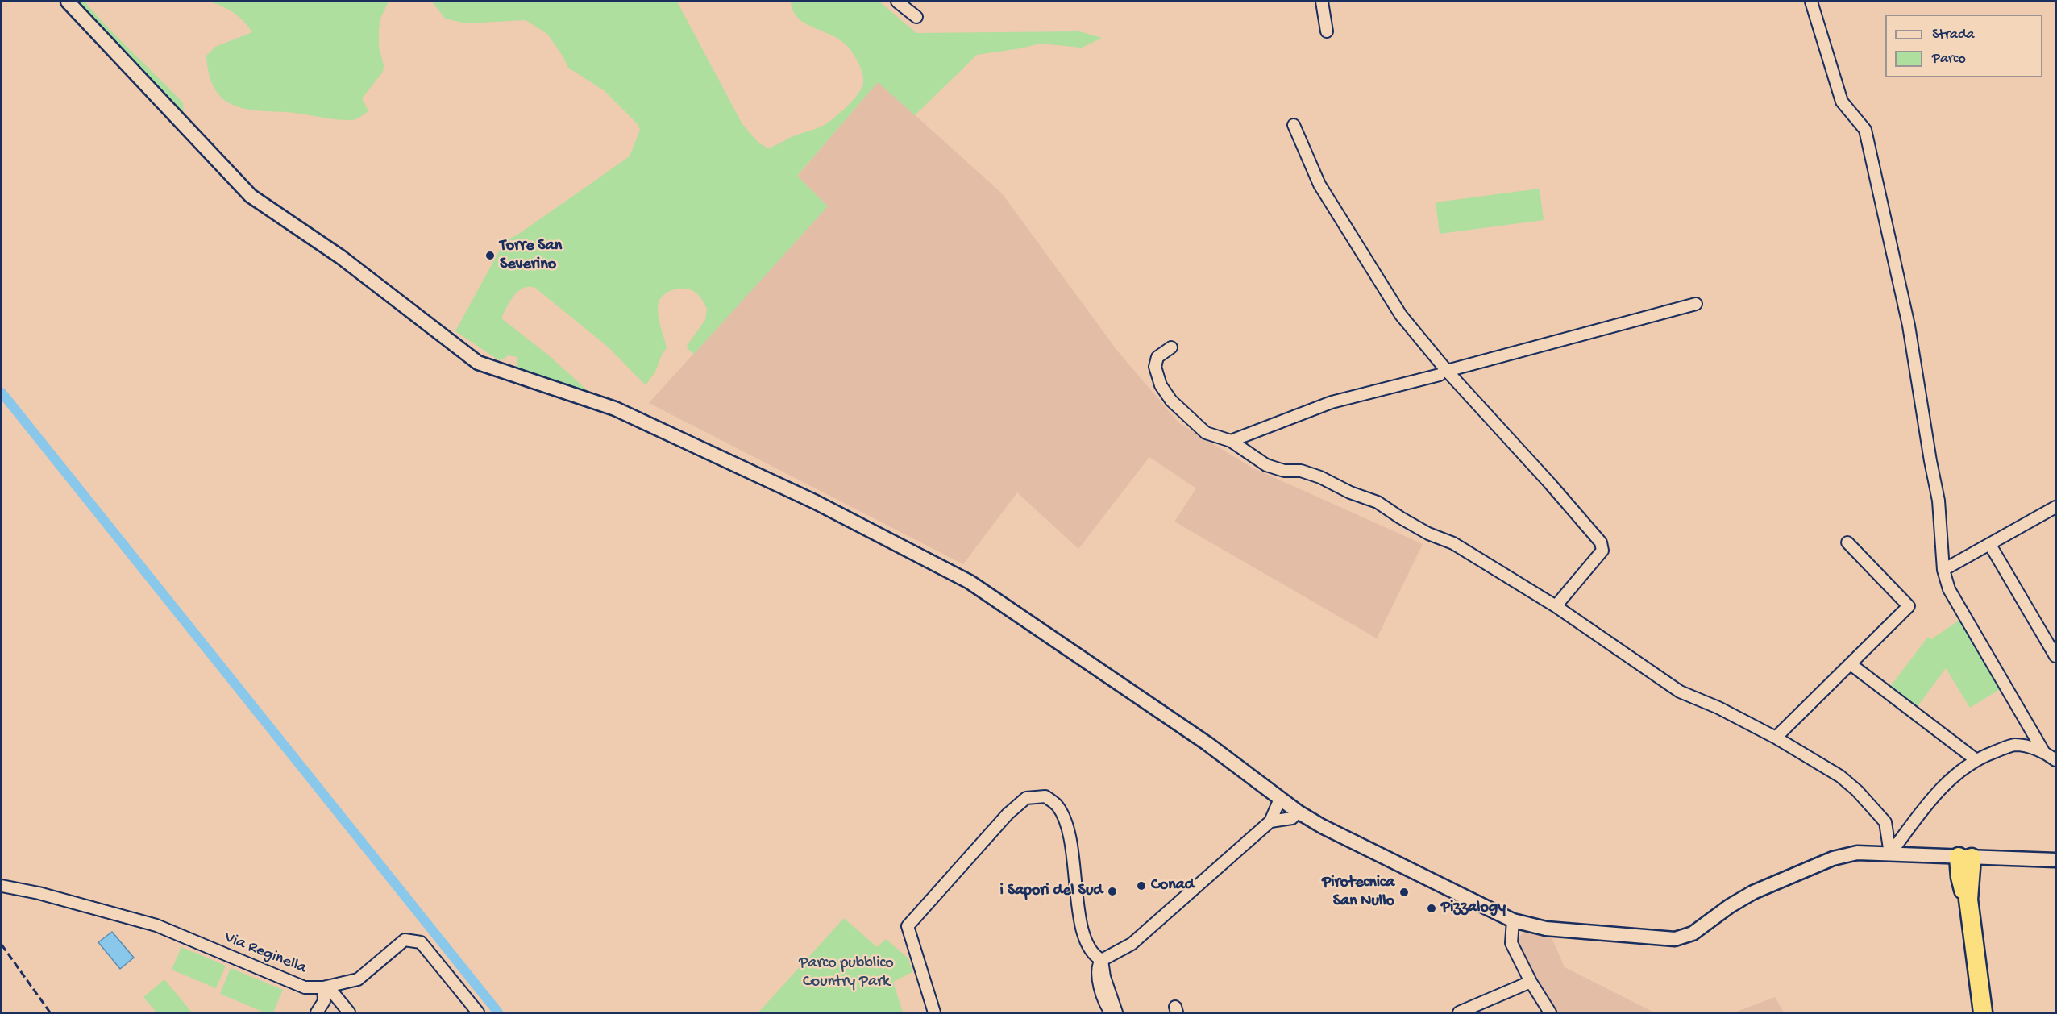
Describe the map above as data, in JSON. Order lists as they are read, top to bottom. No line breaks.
{"streets":{"street":["Via Reginella"]},"parks":["Parco pubblico Country Park"],"places":["Torre San Severino","Conad","i Sapori del Sud","Pirotecnica San Nullo","Pizzalogy"],"legend":["Strada","Parco"]}
